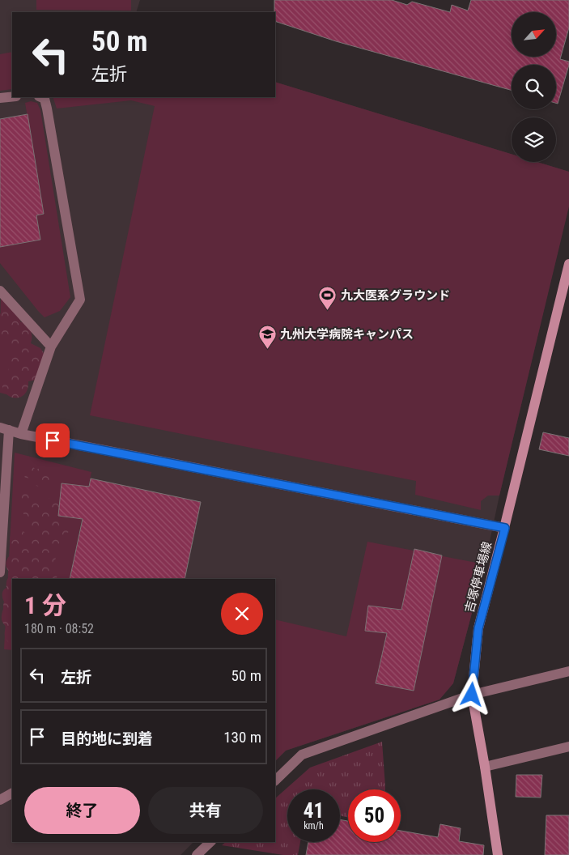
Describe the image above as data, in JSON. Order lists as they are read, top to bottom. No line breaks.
{"streets":{"main road":["吉塚停車場線"]},"places":{"sports":["九大医系グラウンド"],"school or university":["九州大学病院キャンパス"]},"north":"top right","page":{"turn":["50 m","左折"],"heading":["1 分","180 m · 08:52"],"list":[{"name":"左折","value":"50 m"},{"name":"目的地に到着","value":"130 m"}],"buttons":["終了","共有"],"speed":"41 km/h","limit":"50"}}
